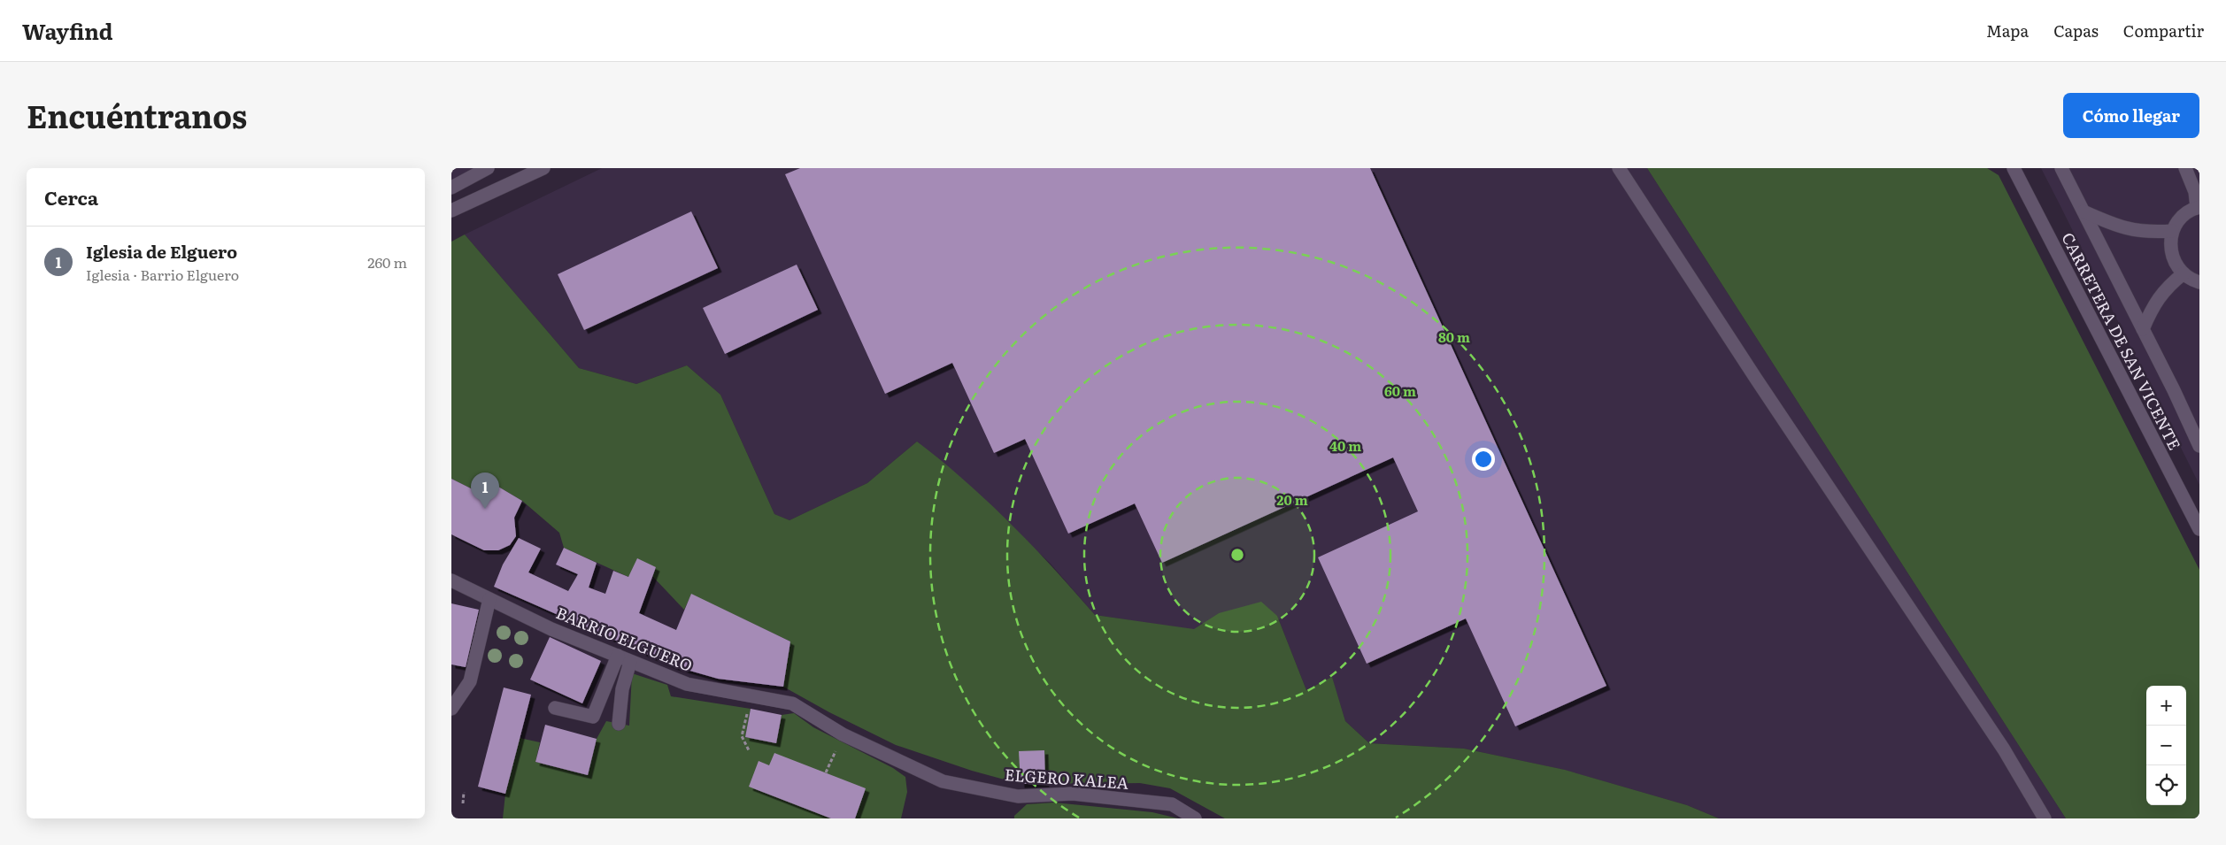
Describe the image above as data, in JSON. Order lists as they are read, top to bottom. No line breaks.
{"streets":{"street":["CARRETERA DE SAN VICENTE","BARRIO ELGUERO","ELGERO KALEA"]},"crossings":[["BARRIO ELGUERO","ELGERO KALEA"]],"page":{"header":"Wayfind","nav":["Mapa","Capas","Compartir"],"title":"Encuéntranos","buttons":"Cómo llegar","heading":"Cerca","list":[{"mark":"1","name":"Iglesia de Elguero","note":"Iglesia · Barrio Elguero","value":"260 m"}],"pins":"1","map_buttons":["+","−"]},"rings":["80 m","60 m","40 m","20 m"]}
